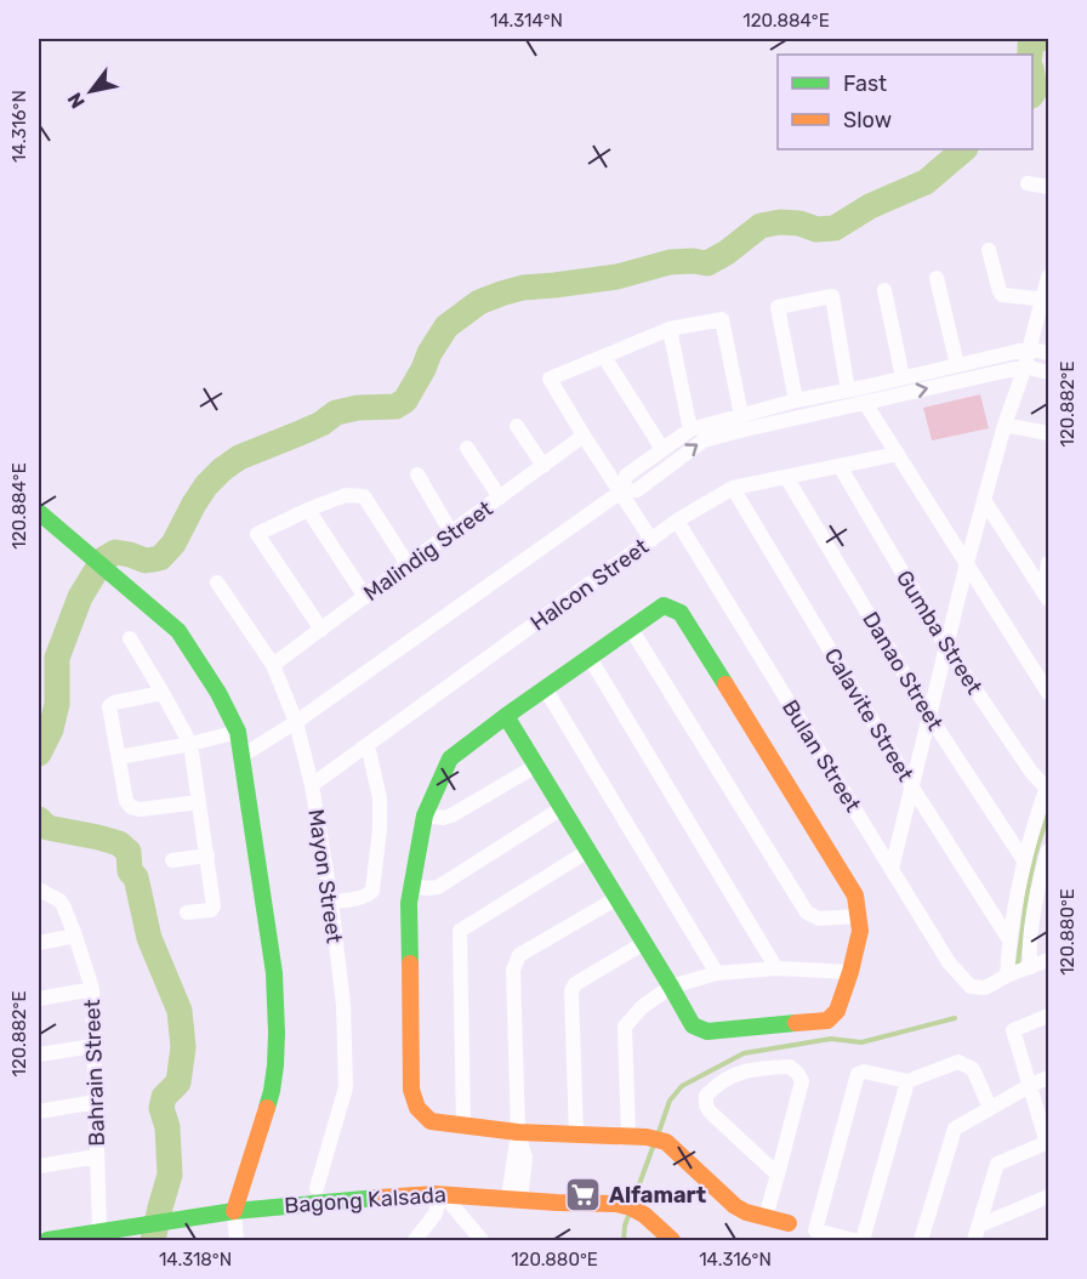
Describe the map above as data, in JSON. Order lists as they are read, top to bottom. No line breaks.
{"streets":{"street":["Malindig Street","Halcon Street","Gumba Street","Danao Street","Calavite Street","Bulan Street","Mayon Street","Bahrain Street","Bagong Kalsada"]},"crossings":[["Malindig Street","Mayon Street"],["Halcon Street","Gumba Street"],["Halcon Street","Danao Street"],["Halcon Street","Calavite Street"],["Halcon Street","Bulan Street"],["Halcon Street","Mayon Street"],["Bahrain Street","Bagong Kalsada"]],"places":{"supermarket":["Alfamart"]},"legend":["Fast","Slow"],"north":"bottom left","coordinates":["14.314°N","120.884°E","14.316°N","120.882°E","120.880°E","14.318°N"]}
